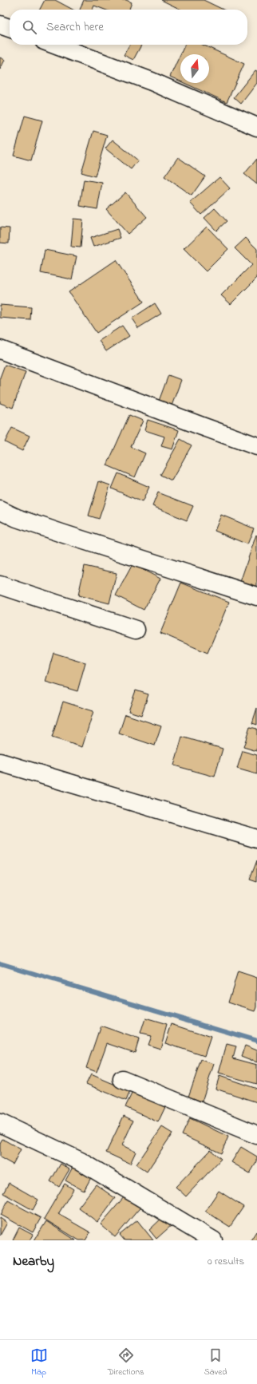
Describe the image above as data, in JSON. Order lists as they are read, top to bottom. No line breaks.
{"north":"top","page":{"search":"Search here","heading":["Nearby","0 results"],"nav":["Map","Directions","Saved"]}}
